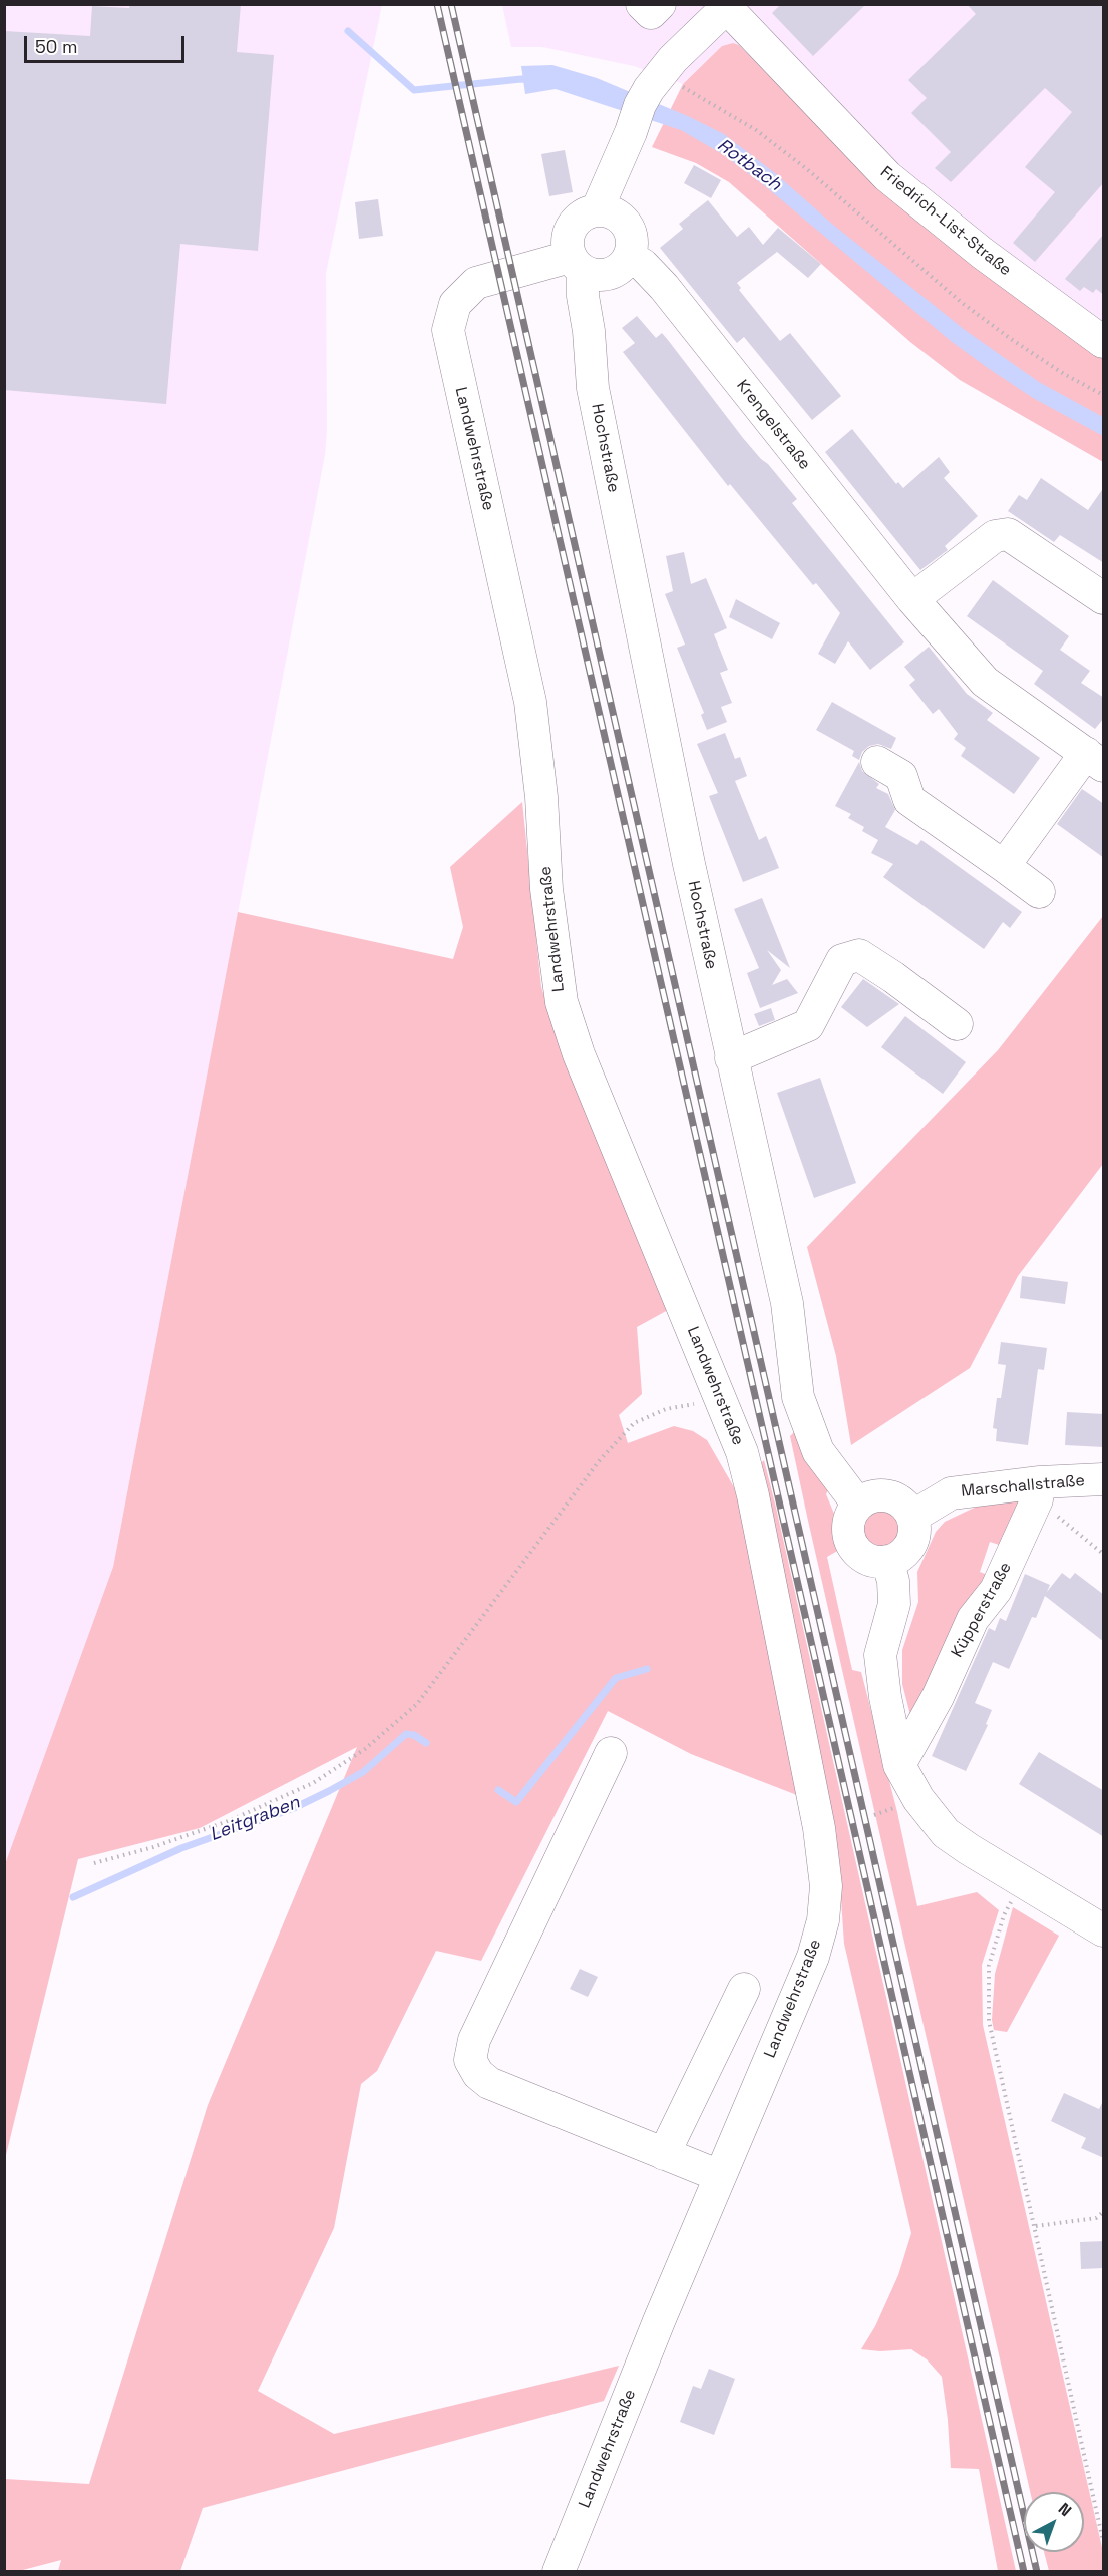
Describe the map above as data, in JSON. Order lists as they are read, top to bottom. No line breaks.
{"streets":{"street":["Friedrich-List-Straße","Krengelstraße","Hochstraße","Landwehrstraße","Marschallstraße","Küpperstraße"]},"crossings":[["Krengelstraße","Hochstraße"],["Krengelstraße","Landwehrstraße"],["Hochstraße","Landwehrstraße"],["Hochstraße","Marschallstraße"],["Marschallstraße","Küpperstraße"]],"water":["Rotbach","Leitgraben"],"scale_bar":"50 m","north":"top right"}
